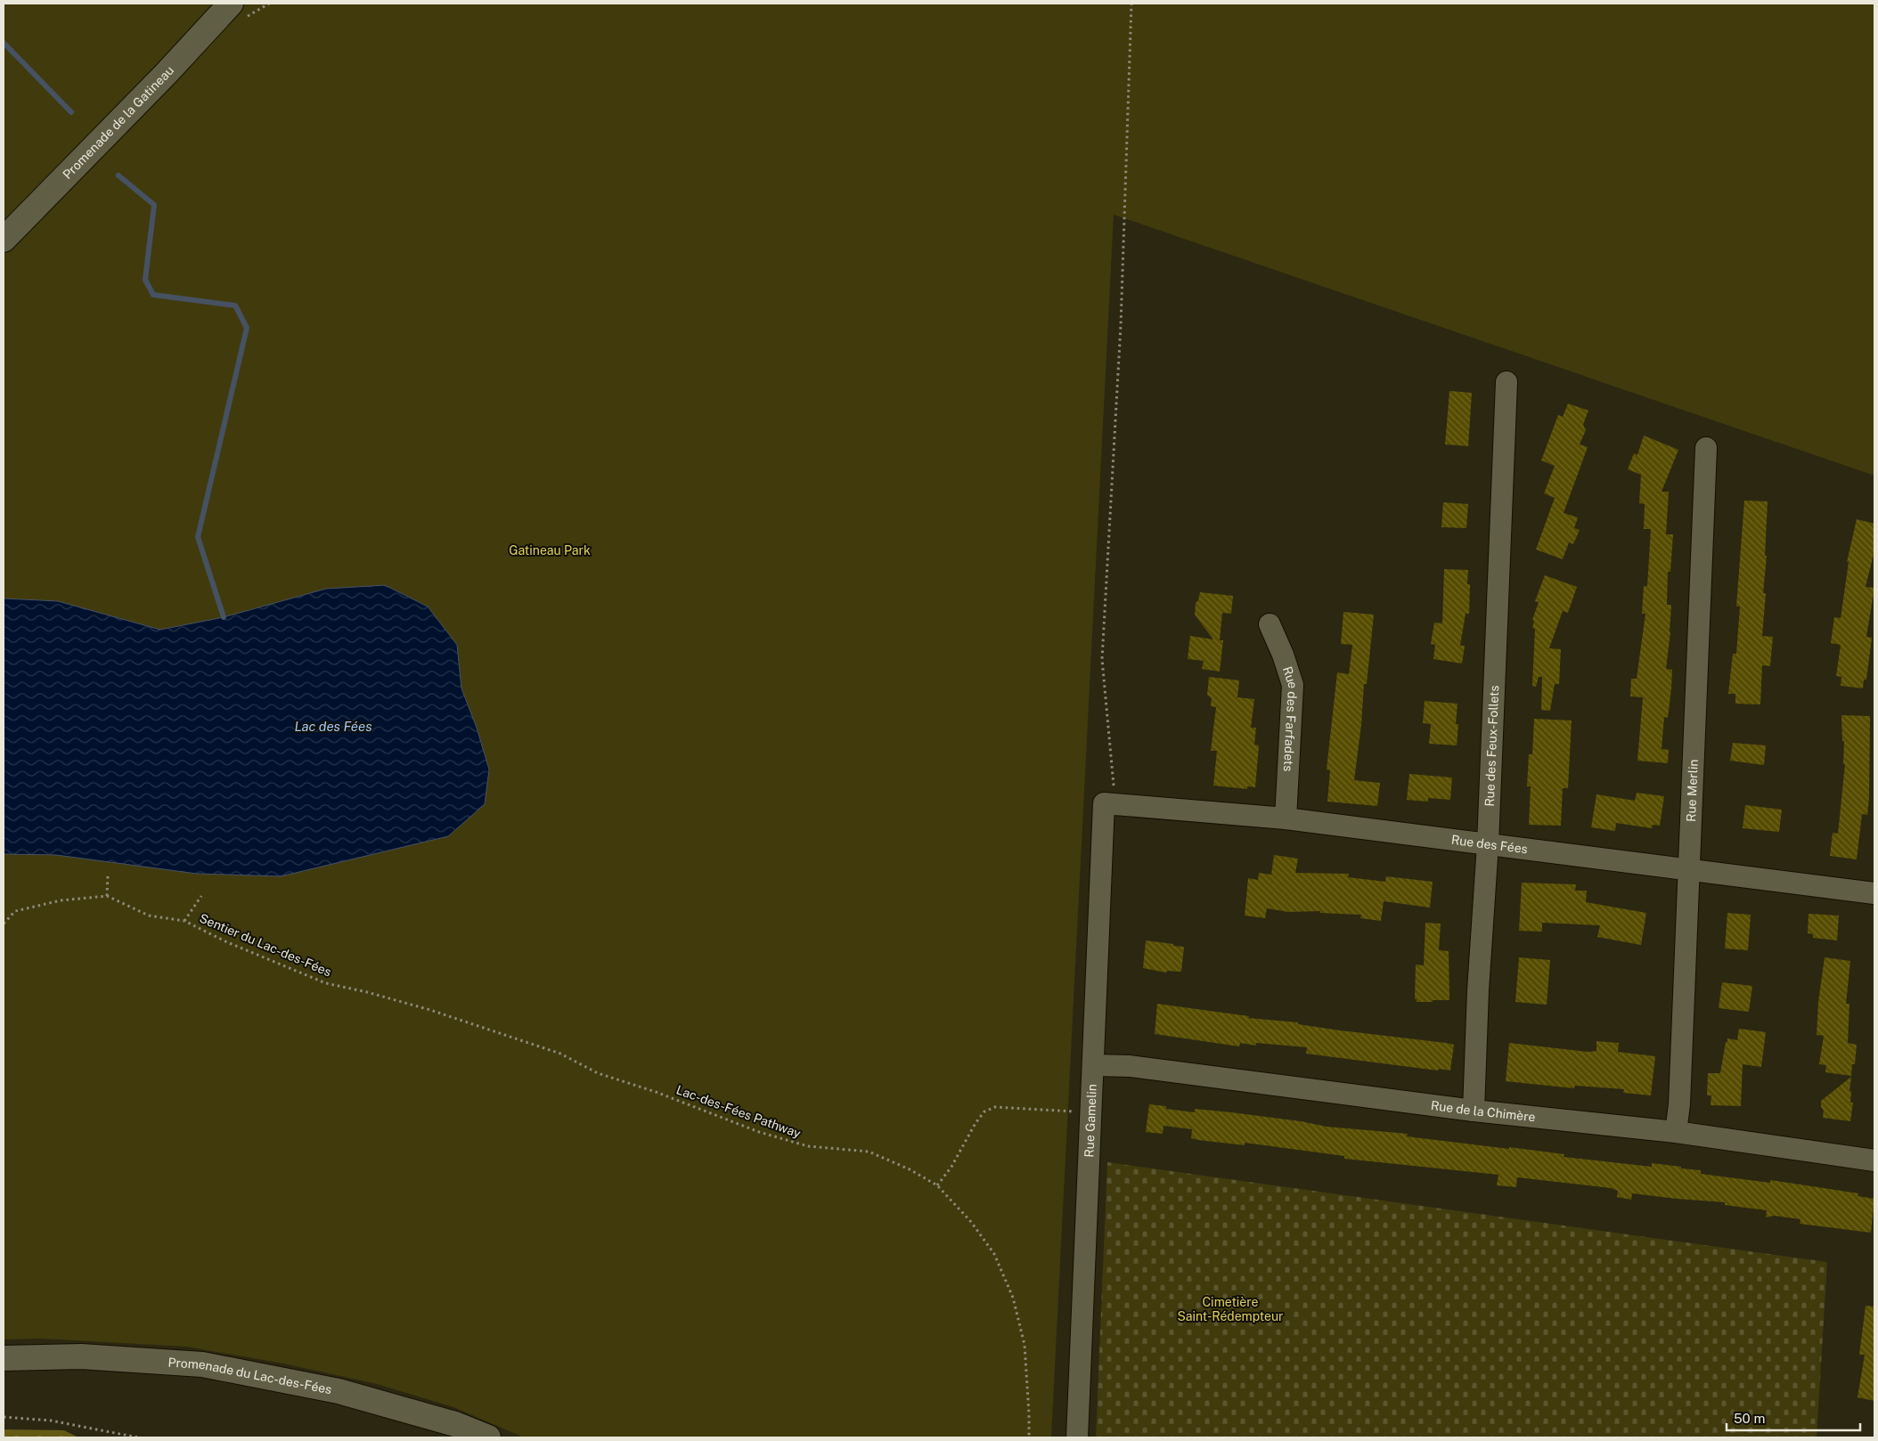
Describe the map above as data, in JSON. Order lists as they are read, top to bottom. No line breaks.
{"streets":{"street":["Promenade de la Gatineau","Rue des Farfadets","Rue des Feux-Follets","Rue Merlin","Rue des Fées","Rue de la Chimère","Rue Gamelin","Promenade du Lac-des-Fées"],"path":["Sentier du Lac-des-Fées","Lac-des-Fées Pathway"]},"crossings":[["Rue des Farfadets","Rue des Fées"],["Rue des Feux-Follets","Rue des Fées"],["Rue des Feux-Follets","Rue de la Chimère"],["Rue Merlin","Rue des Fées"],["Rue Merlin","Rue de la Chimère"],["Rue des Fées","Rue Gamelin"],["Sentier du Lac-des-Fées","Lac-des-Fées Pathway"],["Rue de la Chimère","Rue Gamelin"]],"water":["Lac des Fées"],"parks":["Gatineau Park","Cimetière Saint-Rédempteur"],"scale_bar":"50 m"}
